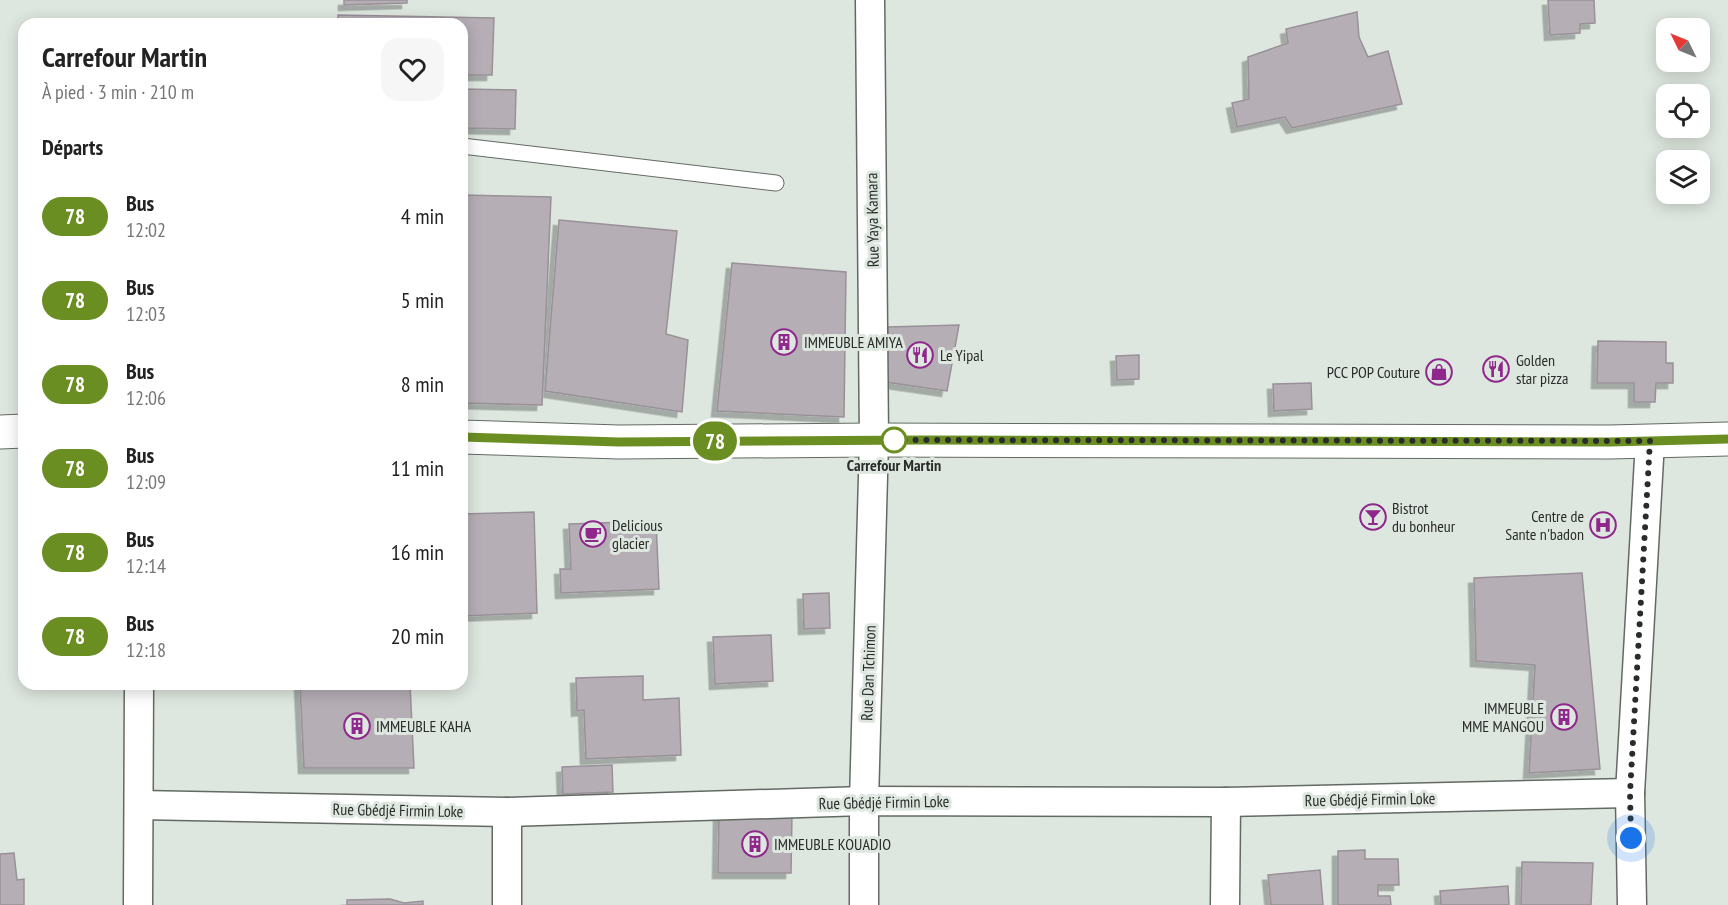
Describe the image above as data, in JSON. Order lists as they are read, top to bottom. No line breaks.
{"streets":{"street":["Rue Yaya Kamara","Rue Dan Tchimon","Rue Gbédjé Firmin Loke"]},"crossings":[["Rue Yaya Kamara","Rue Dan Tchimon"],["Rue Dan Tchimon","Rue Gbédjé Firmin Loke"]],"places":{"building":["IMMEUBLE AMIYA","IMMEUBLE MME MANGOU","IMMEUBLE KAHA","IMMEUBLE KOUADIO"],"restaurant":["Le Yipal","Golden star pizza"],"shop":["PCC POP Couture"],"other":["Carrefour Martin"],"bar":["Bistrot du bonheur"],"hospital":["Centre de Sante n'badon"],"cafe":["Delicious glacier"]},"lines":["bus line 78"],"north":"top left","page":{"on_map":"78","heading":[["Carrefour Martin","À pied · 3 min · 210 m"],"Départs"],"list":[{"mark":"78","name":"Bus","note":"12:02","value":"4 min"},{"mark":"78","name":"Bus","note":"12:03","value":"5 min"},{"mark":"78","name":"Bus","note":"12:06","value":"8 min"},{"mark":"78","name":"Bus","note":"12:09","value":"11 min"},{"mark":"78","name":"Bus","note":"12:14","value":"16 min"},{"mark":"78","name":"Bus","note":"12:18","value":"20 min"}]}}
